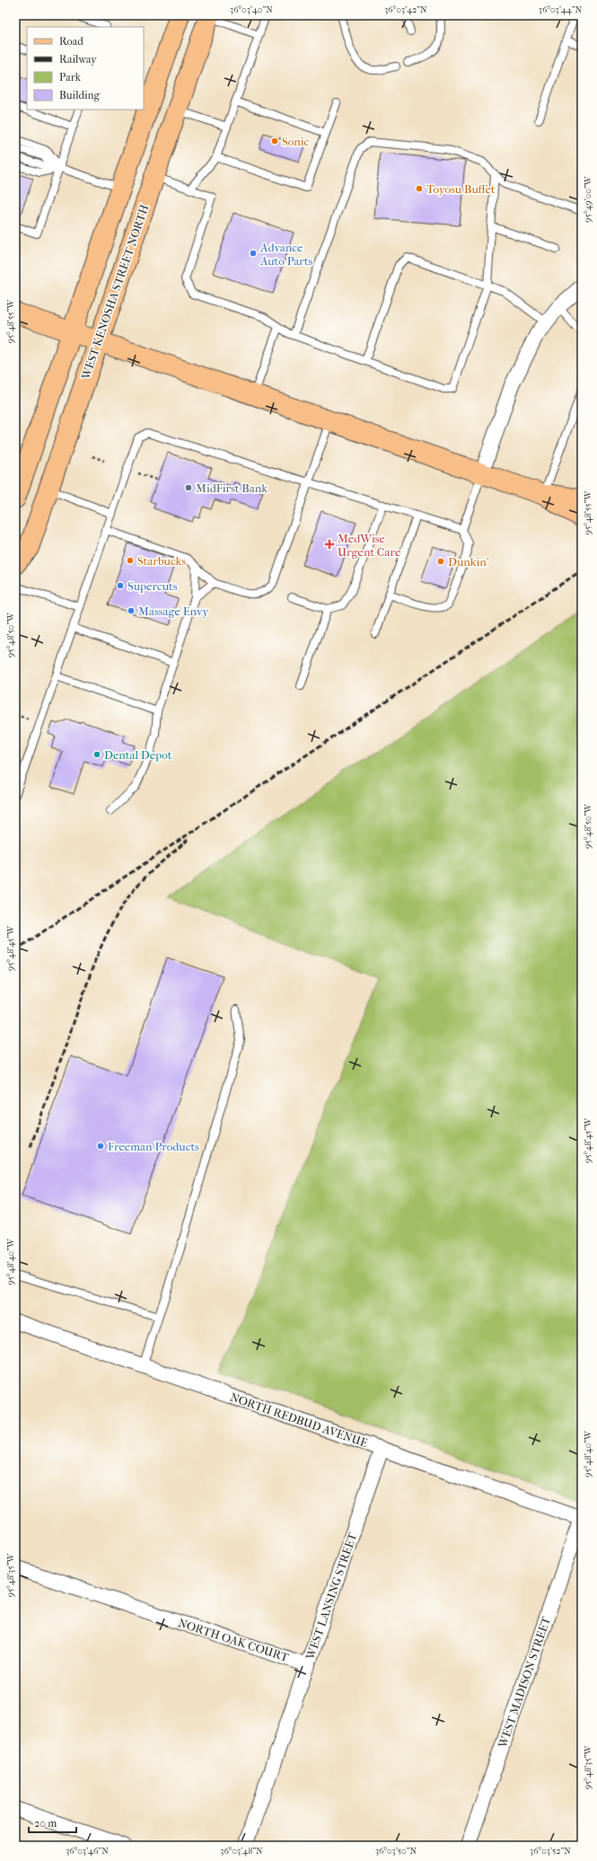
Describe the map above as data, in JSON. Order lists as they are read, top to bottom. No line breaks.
{"streets":{"main road":["WEST KENOSHA STREET NORTH"],"street":["NORTH REDBUD AVENUE","WEST LANSING STREET","NORTH OAK COURT","WEST MADISON STREET"]},"crossings":[["NORTH REDBUD AVENUE","WEST LANSING STREET"],["NORTH REDBUD AVENUE","WEST MADISON STREET"],["WEST LANSING STREET","NORTH OAK COURT"]],"places":{"other":["Sonic","Toyosu Buffet","Advance Auto Parts","MidFirst Bank","Starbucks","Dunkin'","Supercuts","Massage Envy","Dental Depot","Freeman Products"],"health":["MedWise Urgent Care"]},"legend":["Road","Railway","Park","Building"],"scale_bar":"20 m","coordinates":["36°03'40\"N","36°03'42\"N","36°03'44\"N","95°49'00\"W","95°48'55\"W","95°48'50\"W","95°48'45\"W","95°48'40\"W","95°48'35\"W","36°03'46\"N","36°03'48\"N","36°03'50\"N","36°03'52\"N"]}
